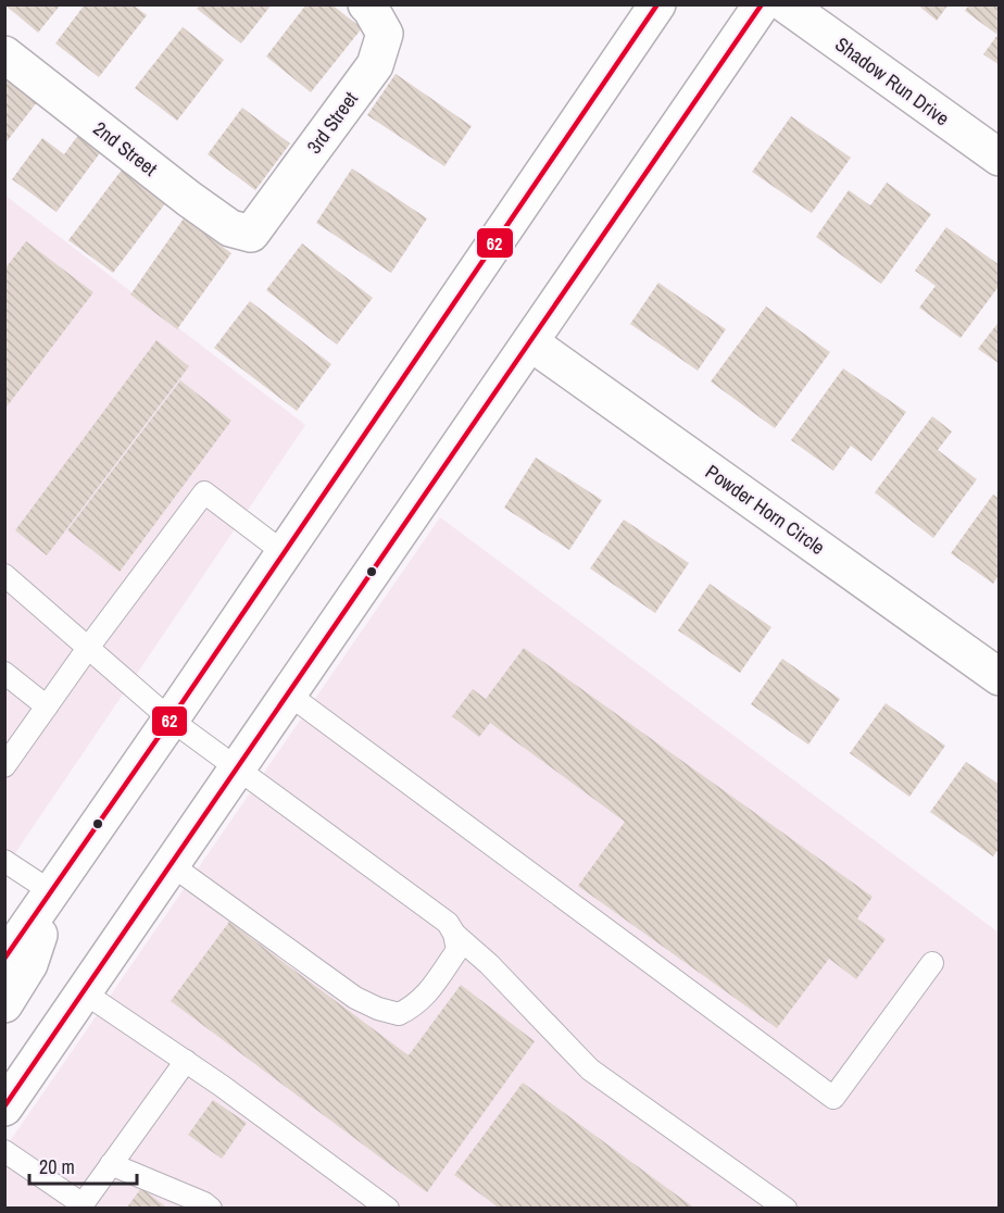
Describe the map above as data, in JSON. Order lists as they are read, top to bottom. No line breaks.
{"streets":{"main road":["Shadow Run Drive","3rd Street","2nd Street","Powder Horn Circle"]},"crossings":[["3rd Street","2nd Street"]],"lines":["transit line 62"],"scale_bar":"20 m"}
